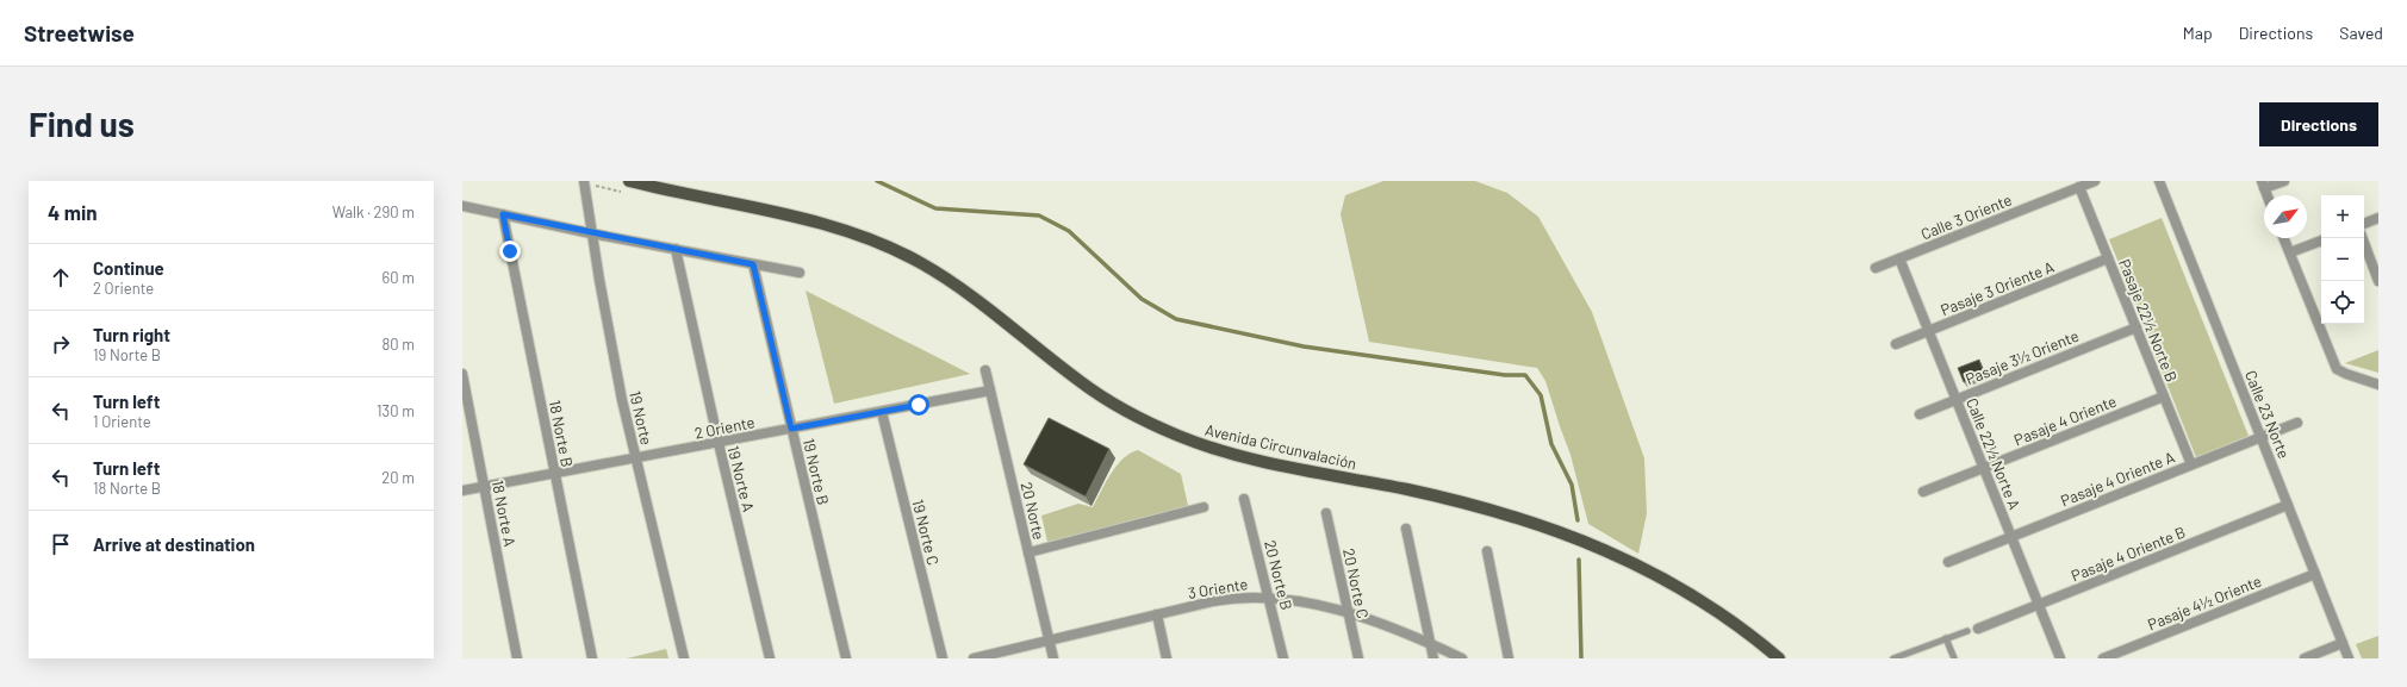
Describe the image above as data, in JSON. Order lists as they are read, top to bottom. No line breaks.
{"streets":{"main road":["Avenida Circunvalación"],"street":["Calle 3 Oriente","Pasaje 3 Oriente A","Pasaje 22½ Norte B","Pasaje 3½ Oriente","Calle 23 Norte","19 Norte","Pasaje 4 Oriente","2 Oriente","18 Norte B","Calle 22½ Norte A","19 Norte B","19 Norte A","Pasaje 4 Oriente A","20 Norte","18 Norte A","19 Norte C","Pasaje 4 Oriente B","20 Norte B","20 Norte C","3 Oriente","Pasaje 4½ Oriente"]},"crossings":[["Calle 3 Oriente","Pasaje 22½ Norte B"],["Calle 3 Oriente","Calle 22½ Norte A"],["Pasaje 3 Oriente A","Pasaje 22½ Norte B"],["Pasaje 3 Oriente A","Calle 22½ Norte A"],["Pasaje 22½ Norte B","Pasaje 3½ Oriente"],["Pasaje 22½ Norte B","Pasaje 4 Oriente"],["Pasaje 22½ Norte B","Pasaje 4 Oriente A"],["Pasaje 3½ Oriente","Calle 22½ Norte A"],["Calle 23 Norte","Pasaje 4 Oriente A"],["Calle 23 Norte","Pasaje 4 Oriente B"],["Calle 23 Norte","Pasaje 4½ Oriente"],["19 Norte","2 Oriente"],["Pasaje 4 Oriente","Calle 22½ Norte A"],["2 Oriente","18 Norte B"],["2 Oriente","19 Norte B"],["2 Oriente","19 Norte A"],["2 Oriente","20 Norte"],["2 Oriente","18 Norte A"],["2 Oriente","19 Norte C"],["Calle 22½ Norte A","Pasaje 4 Oriente A"],["Calle 22½ Norte A","Pasaje 4 Oriente B"],["20 Norte","3 Oriente"],["20 Norte B","3 Oriente"],["20 Norte C","3 Oriente"]],"north":"top right","page":{"header":"Streetwise","nav":["Map","Directions","Saved"],"buttons":"Directions","title":"Find us","heading":["4 min","Walk · 290 m"],"map_buttons":["+","−"],"list":[["Continue","2 Oriente","60 m"],["Turn right","19 Norte B","80 m"],["Turn left","1 Oriente","130 m"],["Turn left","18 Norte B","20 m"],"Arrive at destination"]}}
